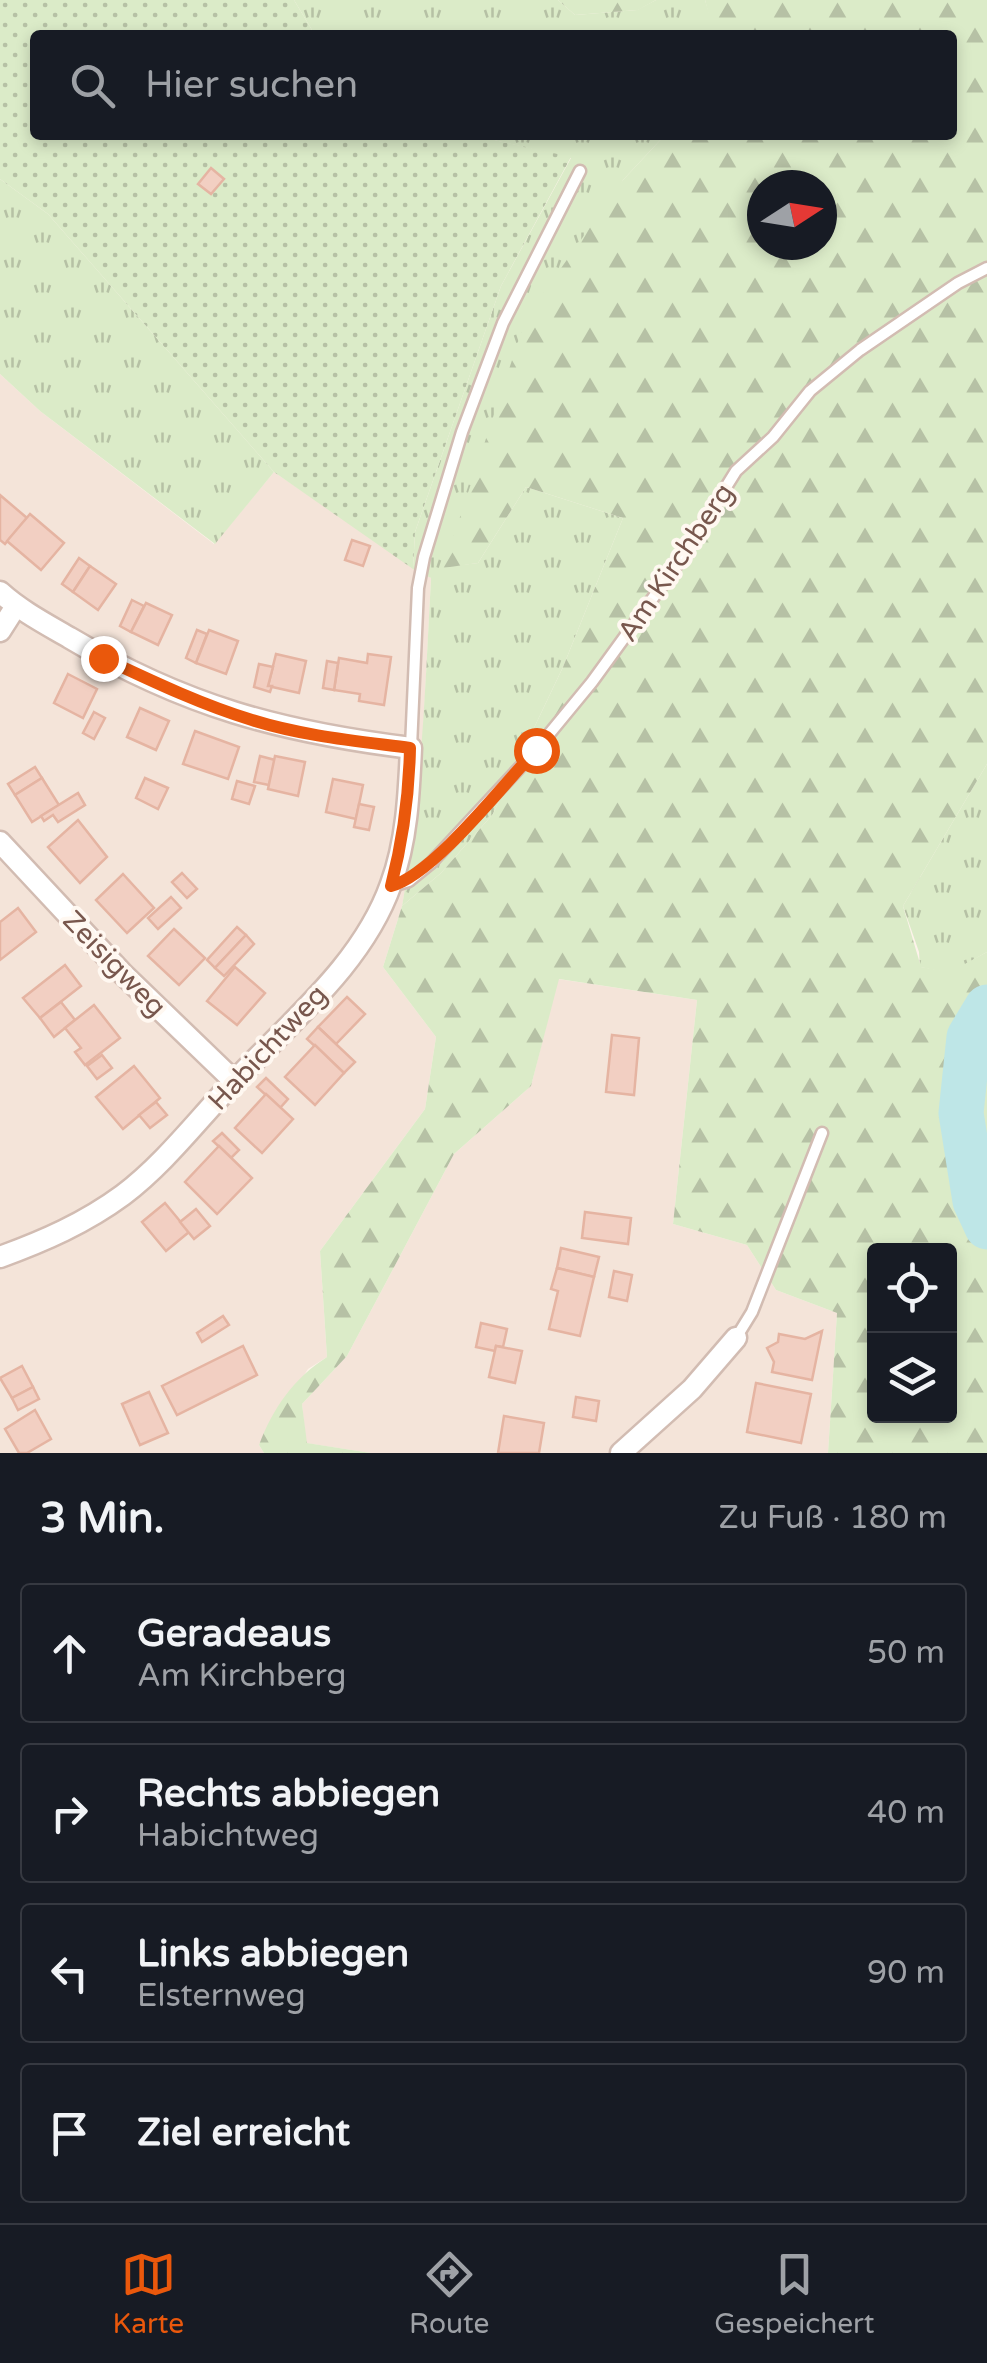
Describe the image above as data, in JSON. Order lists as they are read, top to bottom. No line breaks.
{"streets":{"street":["Zeisigweg","Habichtweg"],"lane":["Am Kirchberg"]},"crossings":[["Am Kirchberg","Habichtweg"],["Zeisigweg","Habichtweg"]],"north":"right","page":{"search":"Hier suchen","heading":["3 Min.","Zu Fuß · 180 m"],"list":[["Geradeaus","Am Kirchberg","50 m"],["Rechts abbiegen","Habichtweg","40 m"],["Links abbiegen","Elsternweg","90 m"],"Ziel erreicht"],"nav":["Karte","Route","Gespeichert"]}}
